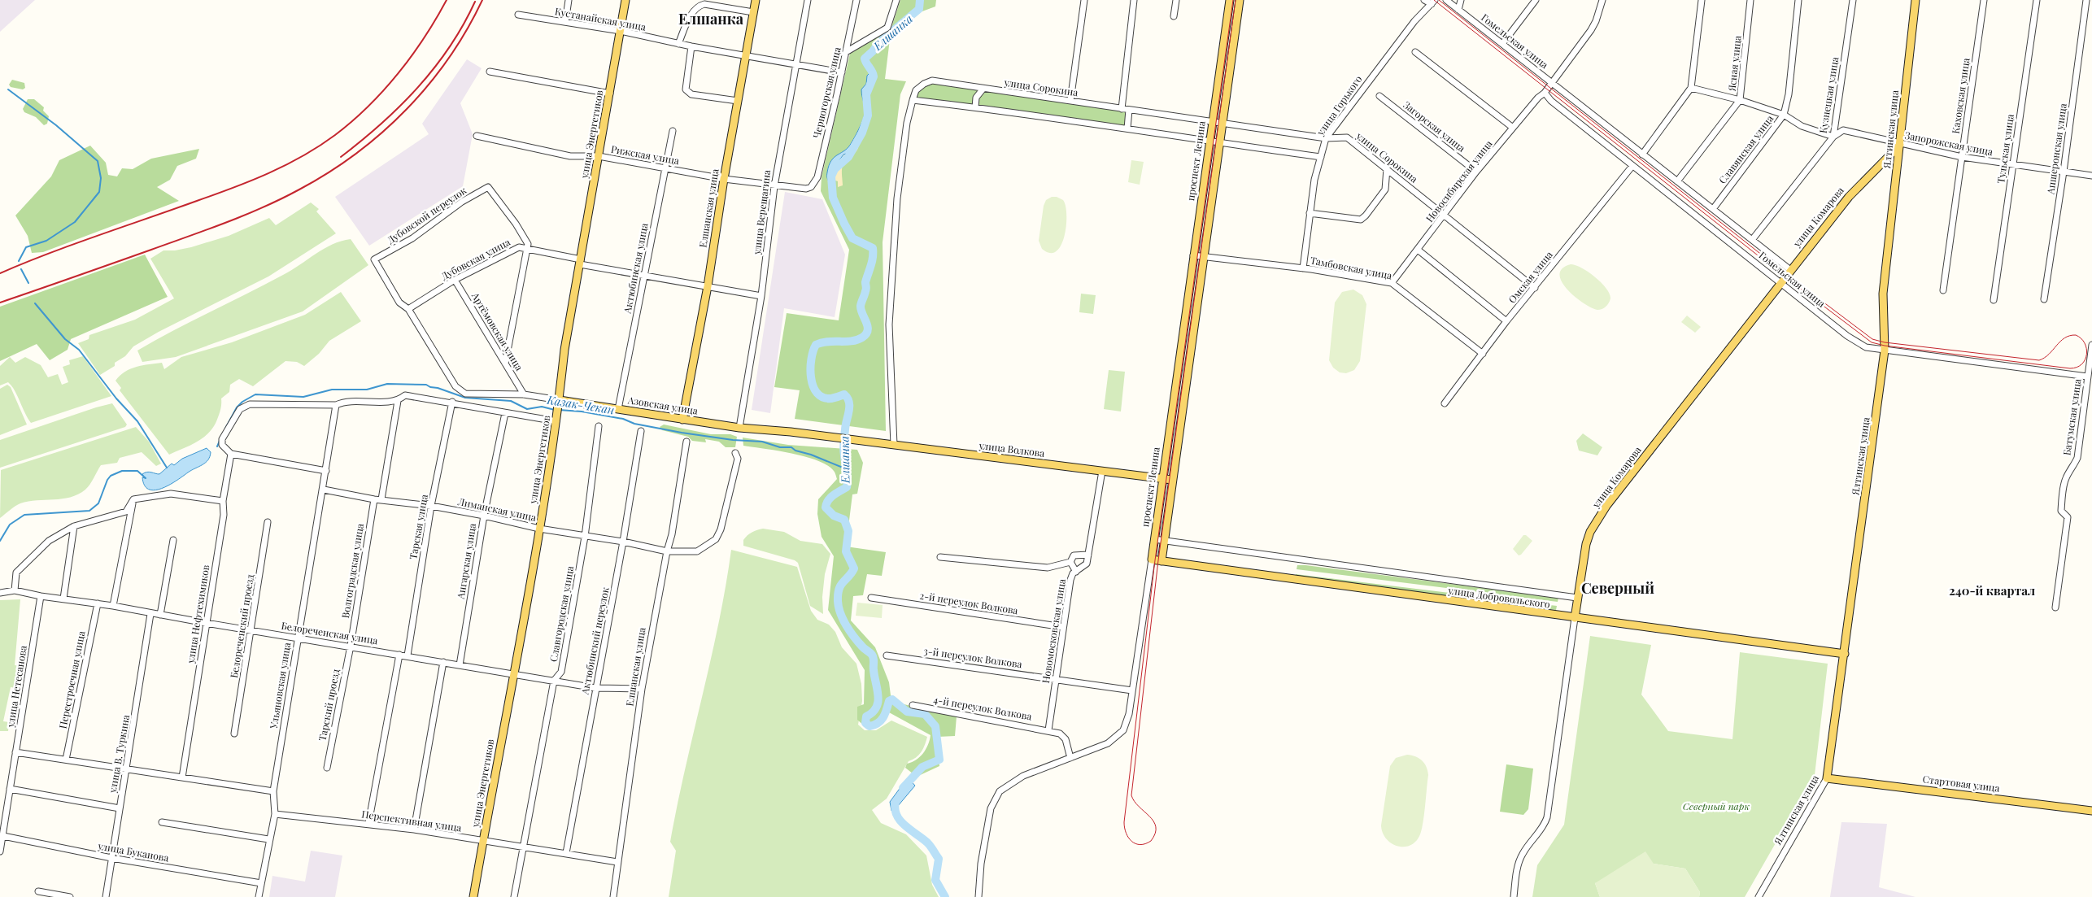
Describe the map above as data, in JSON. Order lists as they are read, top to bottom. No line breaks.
{"streets":{"main road":["Ялтинская улица","улица Энергетиков","проспект Ленина","Елшанская улица","улица Комарова","Азовская улица","улица Волкова","улица Добровольского","Стартовая улица"],"street":["Кустанайская улица","Гомельская улица","Ясная улица","улица Сорокина","Черногорская улица","Кузнецкая улица","Каховская улица","улица Горького","Загорская улица","Запорожская улица","Тульская улица","Апшеронская улица","Славянская улица","Рижская улица","Новосибирская улица","улица Верещагина","Дубовской переулок","Дубовская улица","Актюбинская улица","Тамбовская улица","Омская улица","Артёмовская улица","Батумская улица","Лиманская улица","Тарская улица","Ангарская улица","Волгоградская улица","2-й переулок Волкова","улица Нефтехимиков","Славгородская улица","Белореченский проезд","Новомосковская улица","Белореченская улица","Актюбинский переулок","3-й переулок Волкова","Перестроечная улица","Ульяновская улица","улица Нетесанова","Тарский проезд","4-й переулок Волкова","улица В. Туркина","Перспективная улица","улица Буканова"]},"crossings":[["Кустанайская улица","Черногорская улица"],["Кустанайская улица","улица Энергетиков"],["Кустанайская улица","Елшанская улица"],["Кустанайская улица","улица Верещагина"],["Гомельская улица","Ясная улица"],["Гомельская улица","Кузнецкая улица"],["Гомельская улица","Ялтинская улица"],["Гомельская улица","Славянская улица"],["Гомельская улица","Новосибирская улица"],["Гомельская улица","улица Комарова"],["Гомельская улица","Омская улица"],["Гомельская улица","Батумская улица"],["улица Сорокина","улица Горького"],["улица Сорокина","проспект Ленина"],["улица Сорокина","Новосибирская улица"],["улица Сорокина","Омская улица"],["Черногорская улица","Рижская улица"],["Кузнецкая улица","Запорожская улица"],["Каховская улица","Запорожская улица"],["улица Горького","Тамбовская улица"],["Загорская улица","Новосибирская улица"],["Ялтинская улица","Запорожская улица"],["Ялтинская улица","улица Комарова"],["Ялтинская улица","улица Добровольского"],["Ялтинская улица","Стартовая улица"],["улица Энергетиков","Рижская улица"],["улица Энергетиков","Дубовская улица"],["улица Энергетиков","Азовская улица"],["улица Энергетиков","Лиманская улица"],["улица Энергетиков","Белореченская улица"],["улица Энергетиков","Перспективная улица"],["Запорожская улица","Тульская улица"],["Запорожская улица","Апшеронская улица"],["Запорожская улица","улица Комарова"],["Рижская улица","Елшанская улица"],["Рижская улица","улица Верещагина"],["Рижская улица","Актюбинская улица"],["проспект Ленина","Тамбовская улица"],["проспект Ленина","улица Волкова"],["проспект Ленина","улица Добровольского"],["проспект Ленина","3-й переулок Волкова"],["проспект Ленина","4-й переулок Волкова"],["Новосибирская улица","Тамбовская улица"],["Елшанская улица","Дубовская улица"],["Елшанская улица","Азовская улица"],["Елшанская улица","Лиманская улица"],["Елшанская улица","Белореченская улица"],["Елшанская улица","Перспективная улица"],["улица Верещагина","Дубовская улица"],["улица Верещагина","Азовская улица"],["Дубовской переулок","Дубовская улица"],["Дубовской переулок","Азовская улица"],["улица Комарова","улица Добровольского"],["Дубовская улица","Актюбинская улица"],["Дубовская улица","Артёмовская улица"],["Дубовская улица","Азовская улица"],["Актюбинская улица","Азовская улица"],["Тамбовская улица","Омская улица"],["Артёмовская улица","Азовская улица"],["Азовская улица","улица Волкова"],["улица Волкова","Новомосковская улица"],["Лиманская улица","Тарская улица"],["Лиманская улица","Ангарская улица"],["Лиманская улица","Волгоградская улица"],["Лиманская улица","Славгородская улица"],["Лиманская улица","Актюбинский переулок"],["Лиманская улица","Ульяновская улица"],["Тарская улица","Белореченская улица"],["Ангарская улица","Белореченская улица"],["Волгоградская улица","Белореченская улица"],["Волгоградская улица","Тарский проезд"],["2-й переулок Волкова","Новомосковская улица"],["улица Нефтехимиков","Белореченская улица"],["Славгородская улица","Белореченская улица"],["Славгородская улица","Перспективная улица"],["Белореченский проезд","Белореченская улица"],["Новомосковская улица","3-й переулок Волкова"],["Новомосковская улица","4-й переулок Волкова"],["Белореченская улица","Актюбинский переулок"],["Белореченская улица","Перестроечная улица"],["Белореченская улица","Ульяновская улица"],["Белореченская улица","улица Нетесанова"],["Белореченская улица","Тарский проезд"],["Белореченская улица","улица В. Туркина"],["Актюбинский переулок","Перспективная улица"],["Ульяновская улица","Перспективная улица"],["Ульяновская улица","улица Буканова"],["улица Нетесанова","улица Буканова"],["улица В. Туркина","улица Буканова"]],"districts":["Елшанка","Северный","240-й квартал"],"water":["Елшанка","Казак-Чекан"],"parks":["Северный парк"]}
